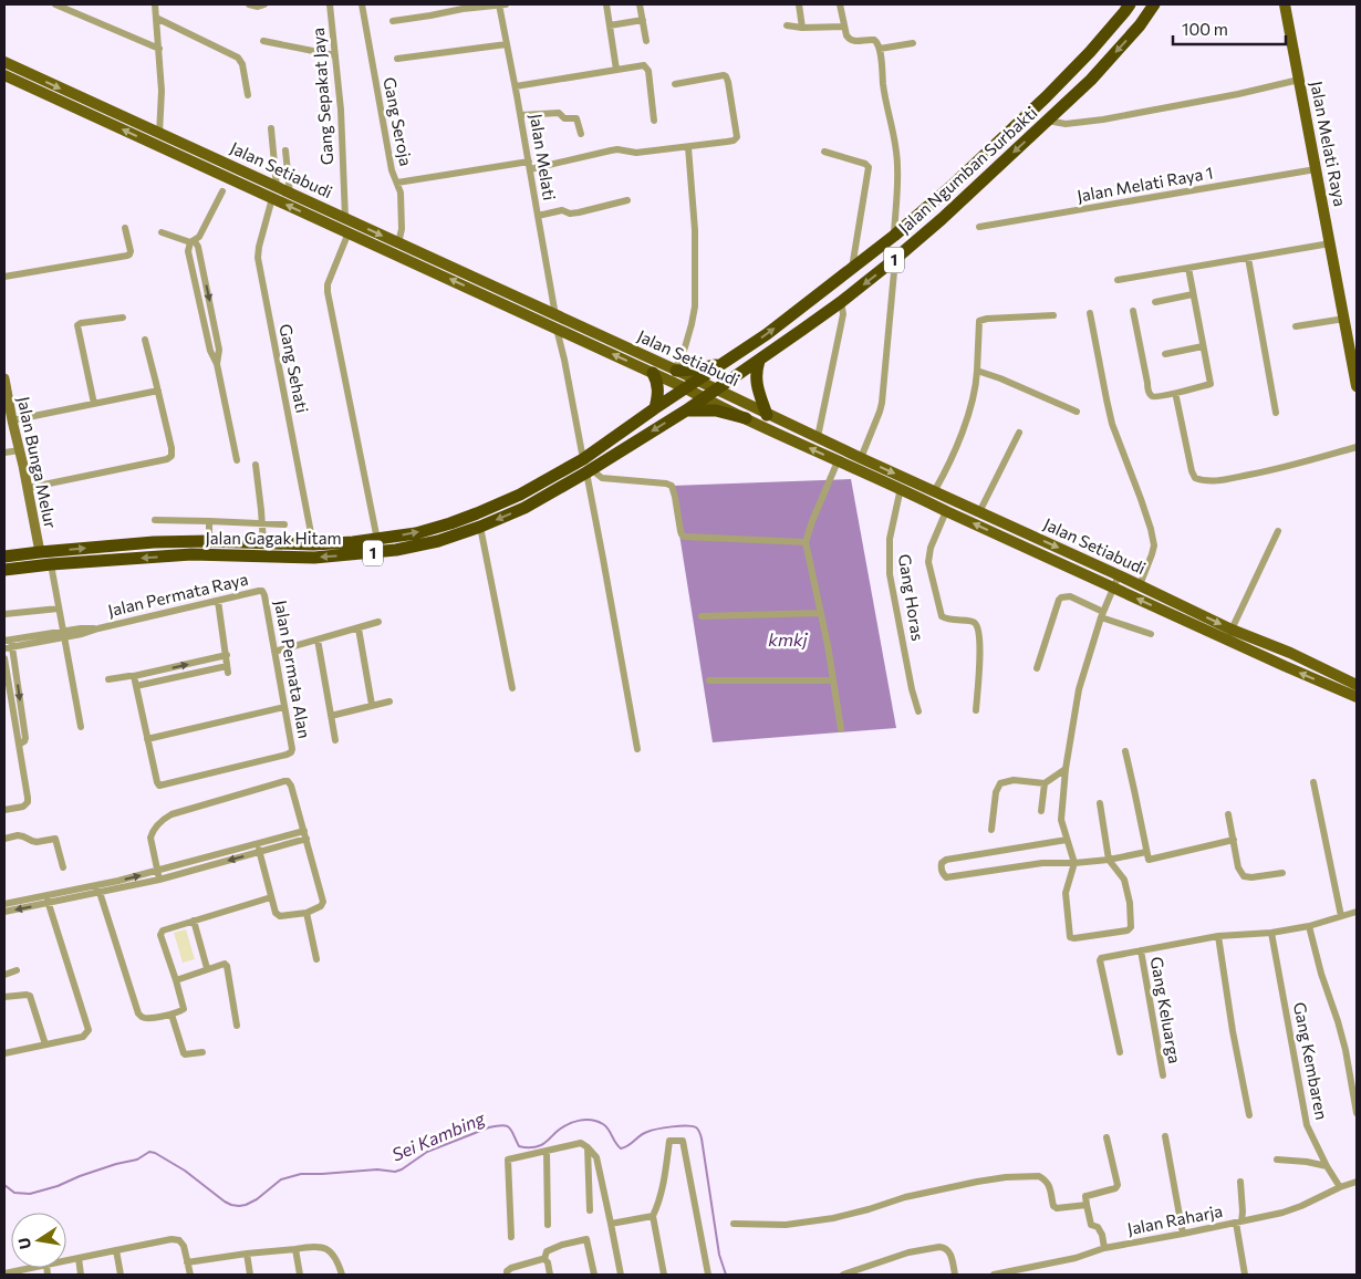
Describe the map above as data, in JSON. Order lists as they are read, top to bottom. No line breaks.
{"streets":{"highway":["Jalan Ngumban Surbakti","1","Jalan Gagak Hitam"],"main road":["Jalan Melati Raya","Jalan Setiabudi"],"street":["Gang Sepakat Jaya","Gang Seroja","Jalan Melati","Jalan Melati Raya 1","Gang Sehati","Jalan Bunga Melur","Jalan Permata Raya","Gang Horas","Jalan Permata Alan","Gang Keluarga","Gang Kembaren","Jalan Raharja"]},"crossings":[["Gang Sepakat Jaya","Jalan Setiabudi"],["Gang Seroja","Jalan Setiabudi"],["Jalan Melati Raya","Jalan Melati Raya 1"],["Jalan Melati","Jalan Setiabudi"],["Jalan Setiabudi","Jalan Ngumban Surbakti"],["Jalan Setiabudi","Gang Sehati"],["Jalan Setiabudi","Jalan Gagak Hitam"],["Jalan Setiabudi","Gang Horas"],["Jalan Ngumban Surbakti","Jalan Gagak Hitam"],["Gang Sehati","Jalan Gagak Hitam"],["Jalan Bunga Melur","Jalan Gagak Hitam"],["Jalan Permata Raya","Jalan Permata Alan"],["Gang Kembaren","Jalan Raharja"]],"water":["kmkj","Sei Kambing"],"scale_bar":"100 m","north":"left"}
